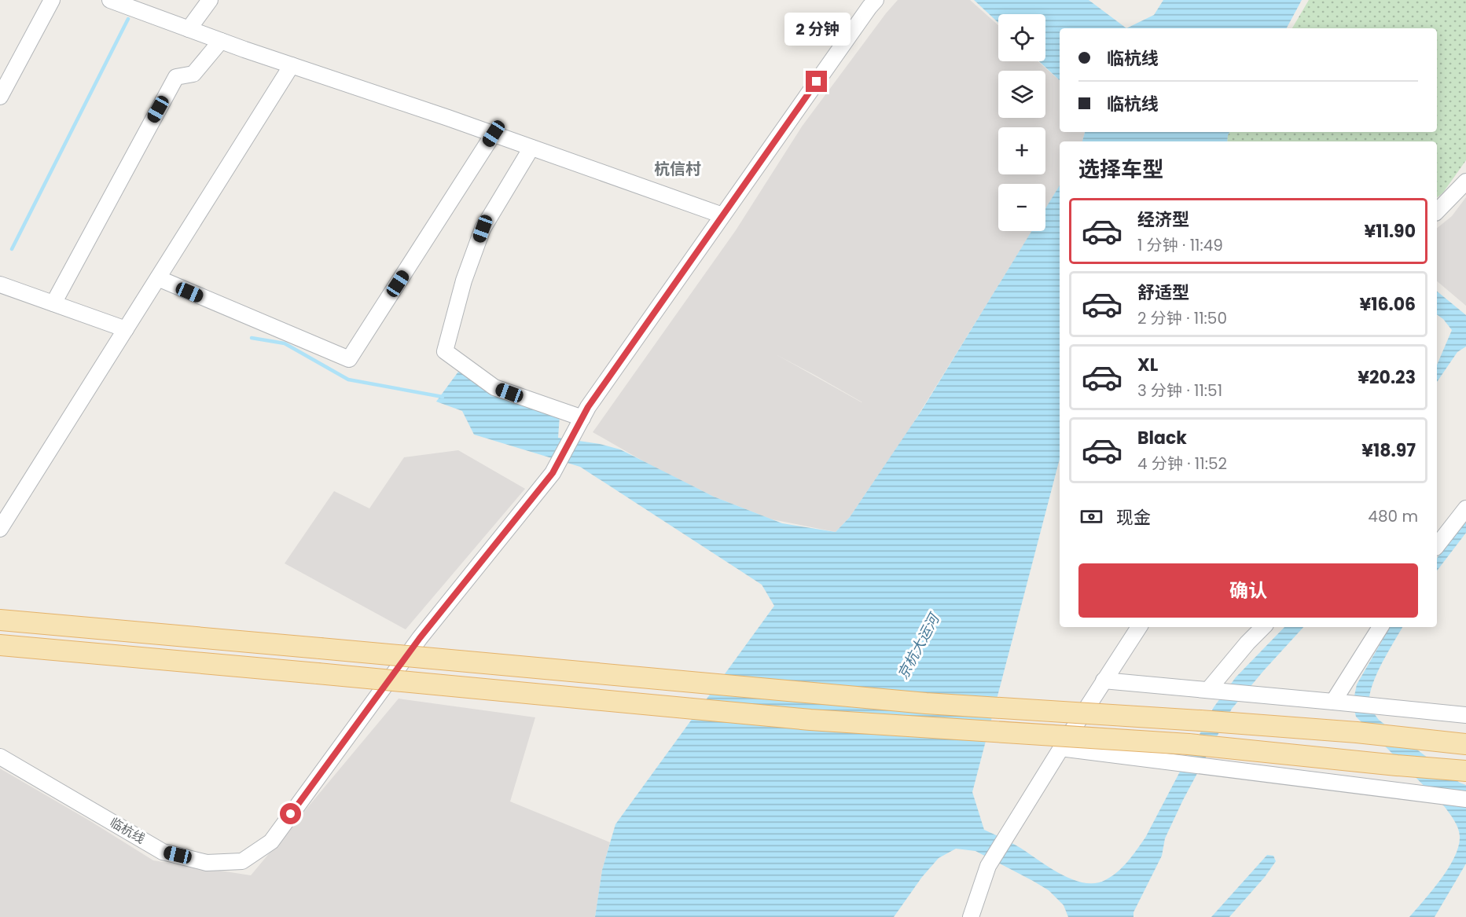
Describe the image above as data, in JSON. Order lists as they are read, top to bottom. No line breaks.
{"streets":{"street":["临杭线"]},"districts":["杭信村"],"water":["京杭大运河"],"page":{"bubble":"2 分钟","map_buttons":["+","−"],"banner":["临杭线","临杭线"],"heading":"选择车型","list":[{"name":"经济型","note":"1 分钟 · 11:49","value":"¥11.90"},{"name":"舒适型","note":"2 分钟 · 11:50","value":"¥16.06"},{"name":"XL","note":"3 分钟 · 11:51","value":"¥20.23"},{"name":"Black","note":"4 分钟 · 11:52","value":"¥18.97"}],"pay":["现金","480 m"],"buttons":"确认"}}
